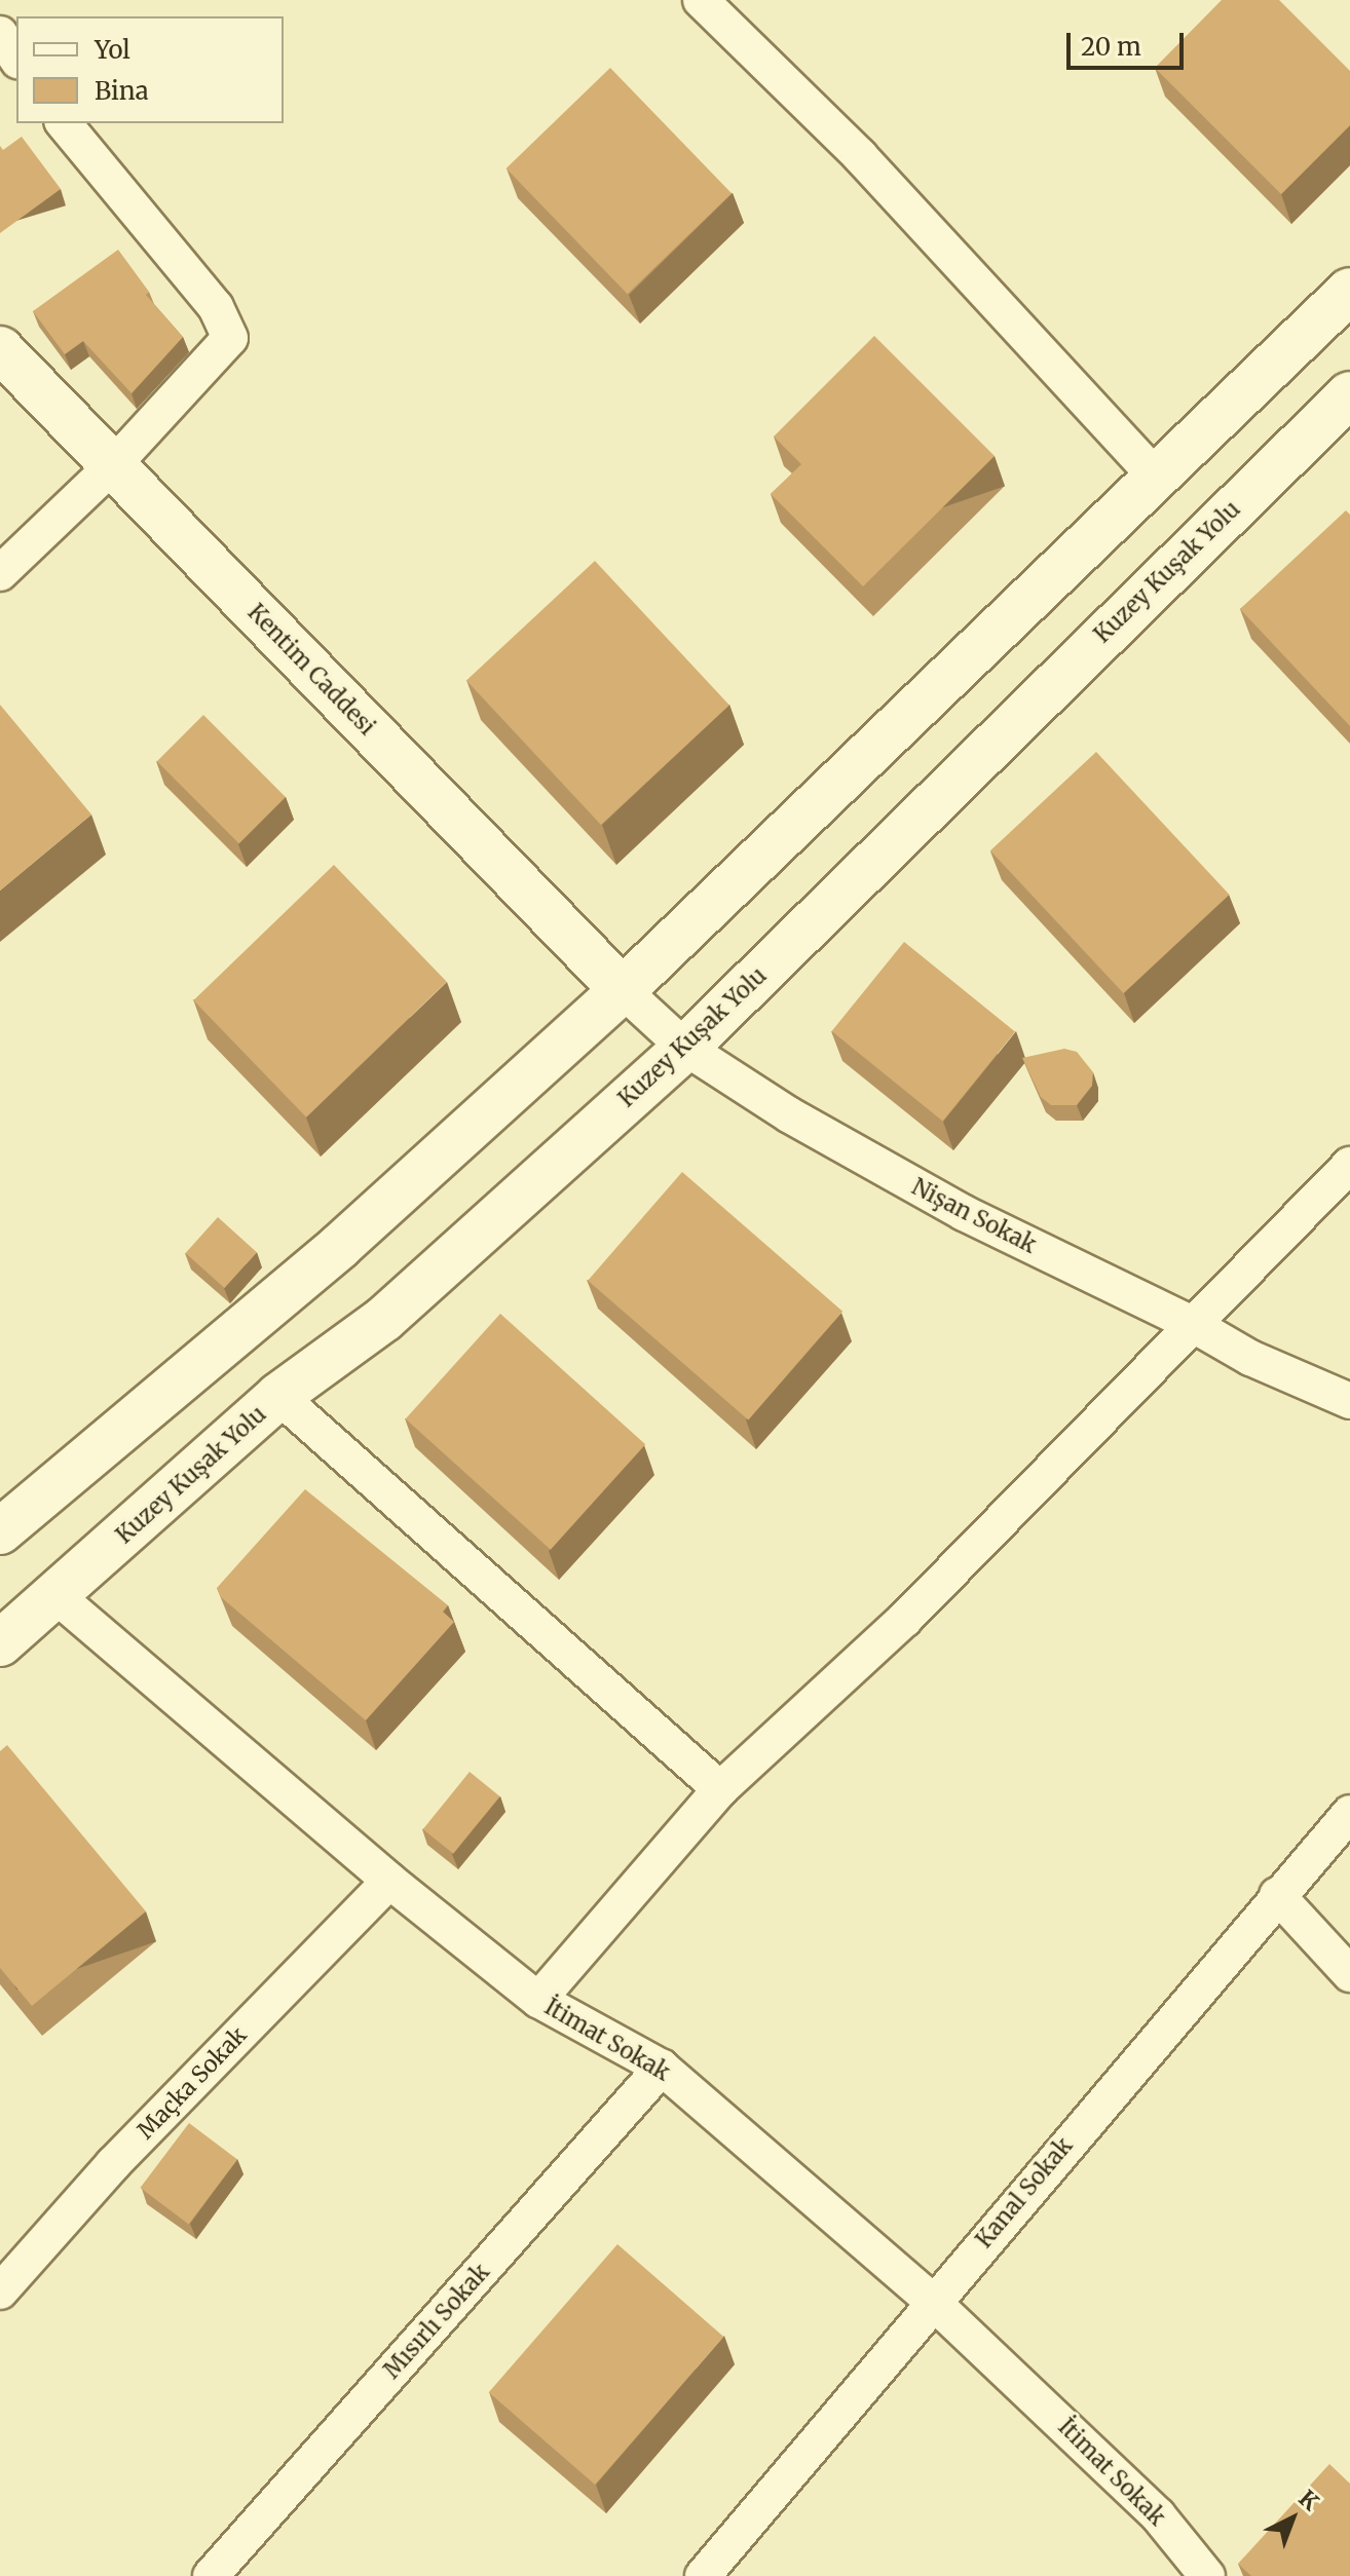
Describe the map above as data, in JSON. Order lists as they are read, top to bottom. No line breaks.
{"streets":{"main road":["Kuzey Kuşak Yolu","Kentim Caddesi"],"street":["Nişan Sokak","İtimat Sokak","Maçka Sokak","Kanal Sokak","Mısırlı Sokak"]},"crossings":[["Kuzey Kuşak Yolu","Nişan Sokak"],["Kuzey Kuşak Yolu","İtimat Sokak"],["Kentim Caddesi","Nişan Sokak"],["İtimat Sokak","Maçka Sokak"],["İtimat Sokak","Kanal Sokak"],["İtimat Sokak","Mısırlı Sokak"]],"legend":["Yol","Bina"],"scale_bar":"20 m","north":"top right"}
